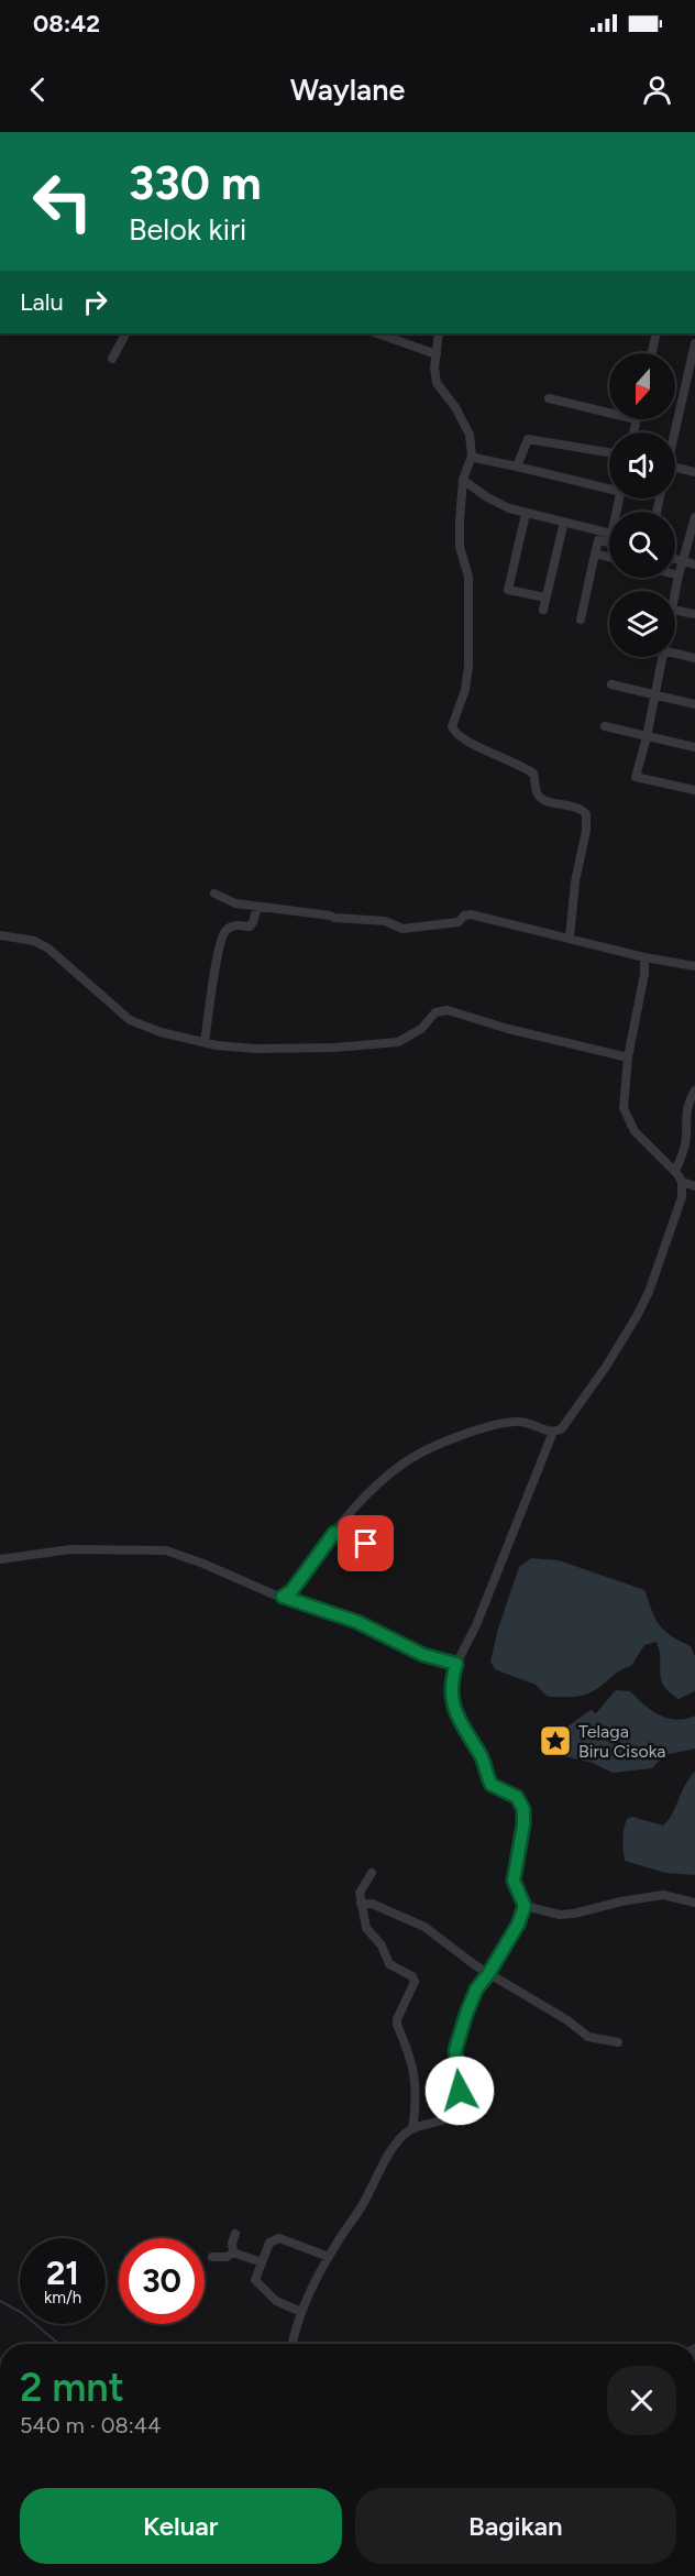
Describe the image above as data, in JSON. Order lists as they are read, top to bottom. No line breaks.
{"places":{"place":["Telaga Biru Cisoka"]},"north":"bottom","page":{"status":"08:42","header":"Waylane","turn":["330 m","Belok kiri"],"then":"Lalu","speed":"21 km/h","limit":"30","heading":["2 mnt","540 m · 08:44"],"buttons":["Keluar","Bagikan"]}}
